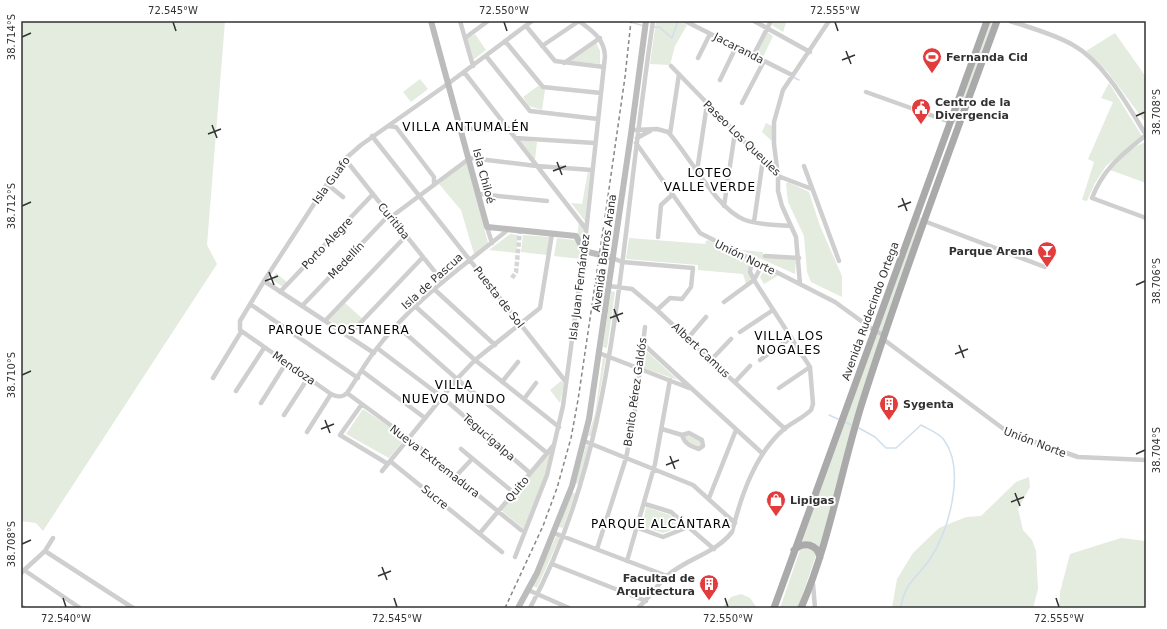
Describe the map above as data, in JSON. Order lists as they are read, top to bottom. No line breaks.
{"streets":{"main road":["Isla Chiloé","Avenida Barros Arana","Avenida Rudecindo Ortega"],"street":["Jacaranda","Paseo Los Queules","Isla Guafo","Curitiba","Porto Alegre","Unión Norte","Medellín","Isla de Pascua","Isla Juan Fernández","Puesta de Sol","Albert Camus","Mendoza","Benito Pérez Galdós","Tegucigalpa","Nueva Extremadura","Quito","Sucre"]},"crossings":[["Isla Chiloé","Isla Guafo"],["Isla Chiloé","Medellín"],["Isla Chiloé","Isla de Pascua"],["Isla Guafo","Curitiba"],["Isla Guafo","Puesta de Sol"],["Isla Guafo","Mendoza"],["Isla Guafo","Tegucigalpa"],["Curitiba","Porto Alegre"],["Curitiba","Medellín"],["Curitiba","Isla de Pascua"],["Porto Alegre","Tegucigalpa"],["Avenida Barros Arana","Unión Norte"],["Avenida Barros Arana","Albert Camus"],["Unión Norte","Avenida Rudecindo Ortega"],["Medellín","Puesta de Sol"],["Medellín","Tegucigalpa"],["Isla de Pascua","Puesta de Sol"],["Isla de Pascua","Tegucigalpa"],["Isla de Pascua","Nueva Extremadura"],["Isla Juan Fernández","Puesta de Sol"],["Isla Juan Fernández","Quito"],["Tegucigalpa","Quito"],["Nueva Extremadura","Quito"],["Nueva Extremadura","Sucre"],["Quito","Sucre"]],"districts":["VILLA ANTUMALÉN","LOTEO VALLE VERDE","PARQUE COSTANERA","VILLA LOS NOGALES","VILLA NUEVO MUNDO","PARQUE ALCÁNTARA"],"places":{"sports":["Fernanda Cid"],"public building":["Centro de la Divergencia"],"bar":["Parque Arena"],"building":["Sygenta","Facultad de Arquitectura"],"shop":["Lipigas"]},"coordinates":["72.545°W","72.550°W","72.555°W","38.714°S","38.708°S","38.712°S","38.706°S","38.710°S","38.704°S","72.540°W"]}
